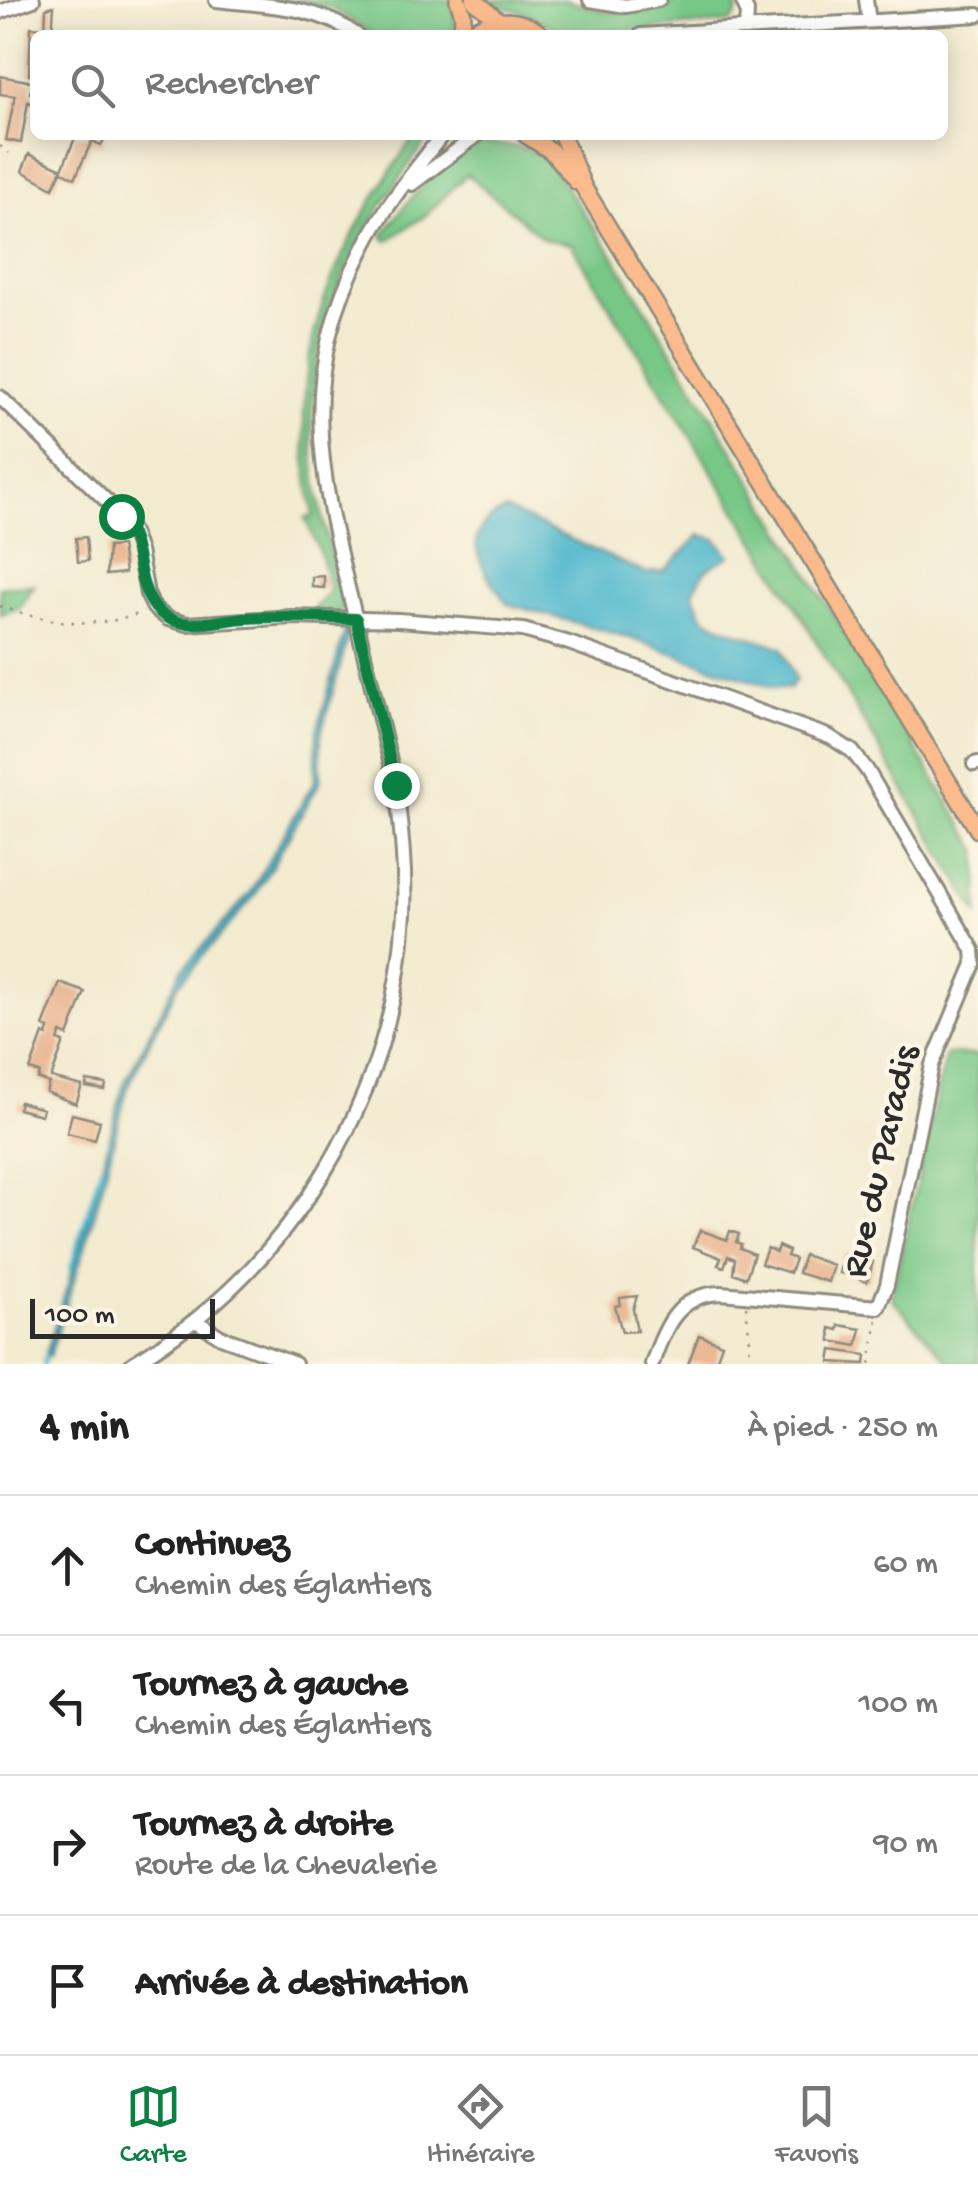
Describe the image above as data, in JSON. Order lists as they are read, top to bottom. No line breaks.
{"streets":{"street":["Rue du Paradis"]},"scale_bar":"100 m","page":{"search":"Rechercher","scale":"100 m","heading":["4 min","À pied · 250 m"],"list":[["Continuez","Chemin des Églantiers","60 m"],["Tournez à gauche","Chemin des Églantiers","100 m"],["Tournez à droite","Route de la Chevalerie","90 m"],"Arrivée à destination"],"nav":["Carte","Itinéraire","Favoris"]}}
